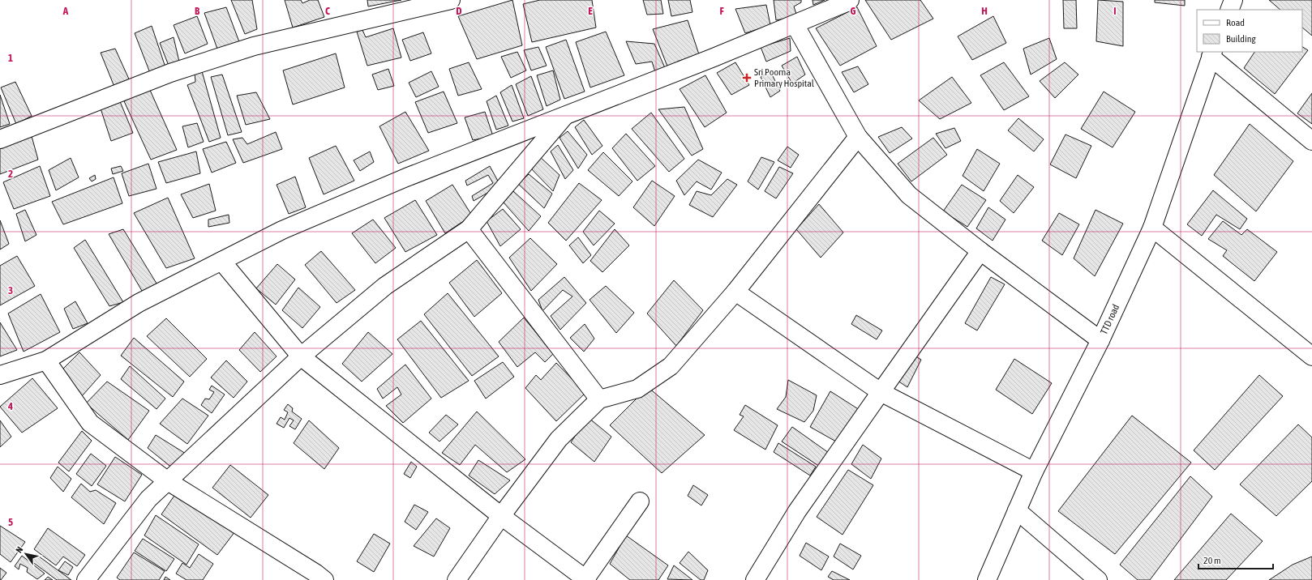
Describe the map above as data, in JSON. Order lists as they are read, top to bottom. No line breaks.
{"streets":{"street":["TTD road"]},"places":{"health":["Sri Poorna Primary Hospital"]},"legend":["Road","Building"],"scale_bar":"20 m","north":"top left","grid":{"columns":["A","B","C","D","E","F","G","H","I"],"rows":["1","2","3","4","5"]}}
